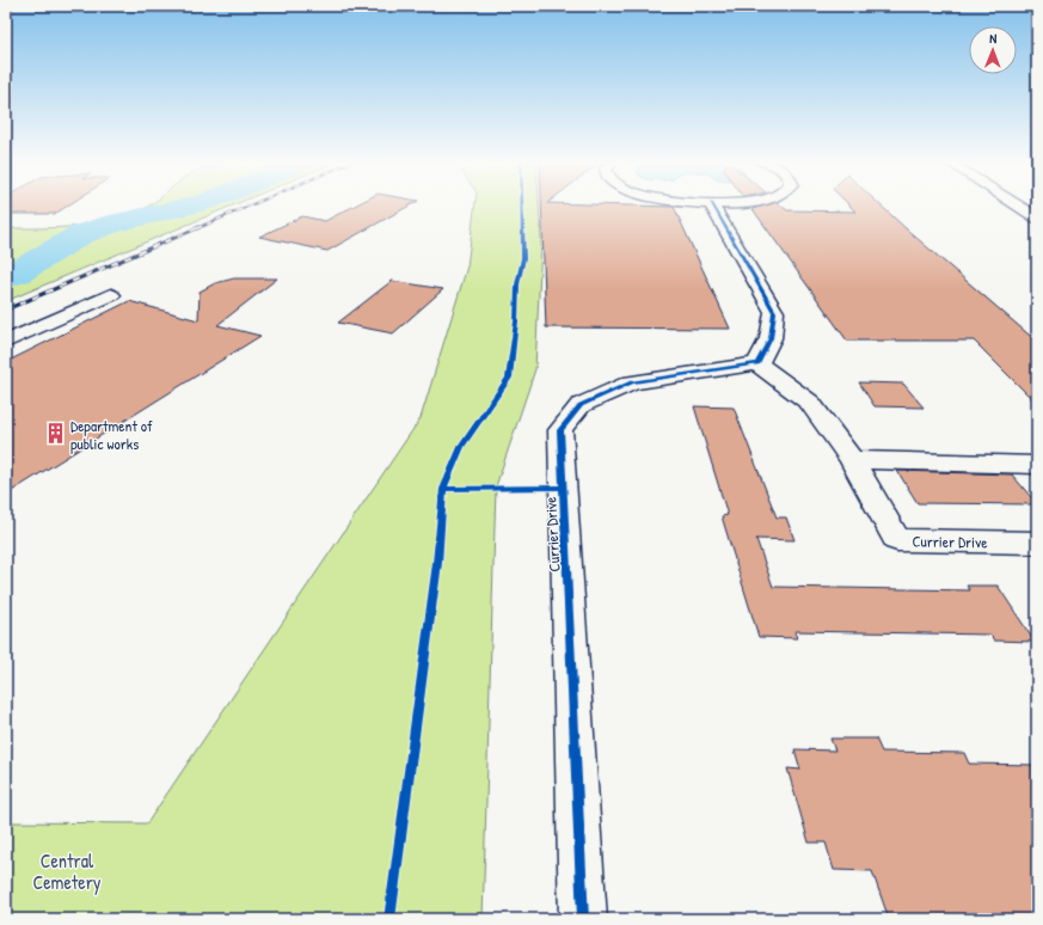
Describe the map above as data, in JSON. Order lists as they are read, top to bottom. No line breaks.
{"streets":{"street":["Currier Drive"]},"parks":["Central Cemetery"],"places":{"building":["Department of public works"]},"north":"top"}
